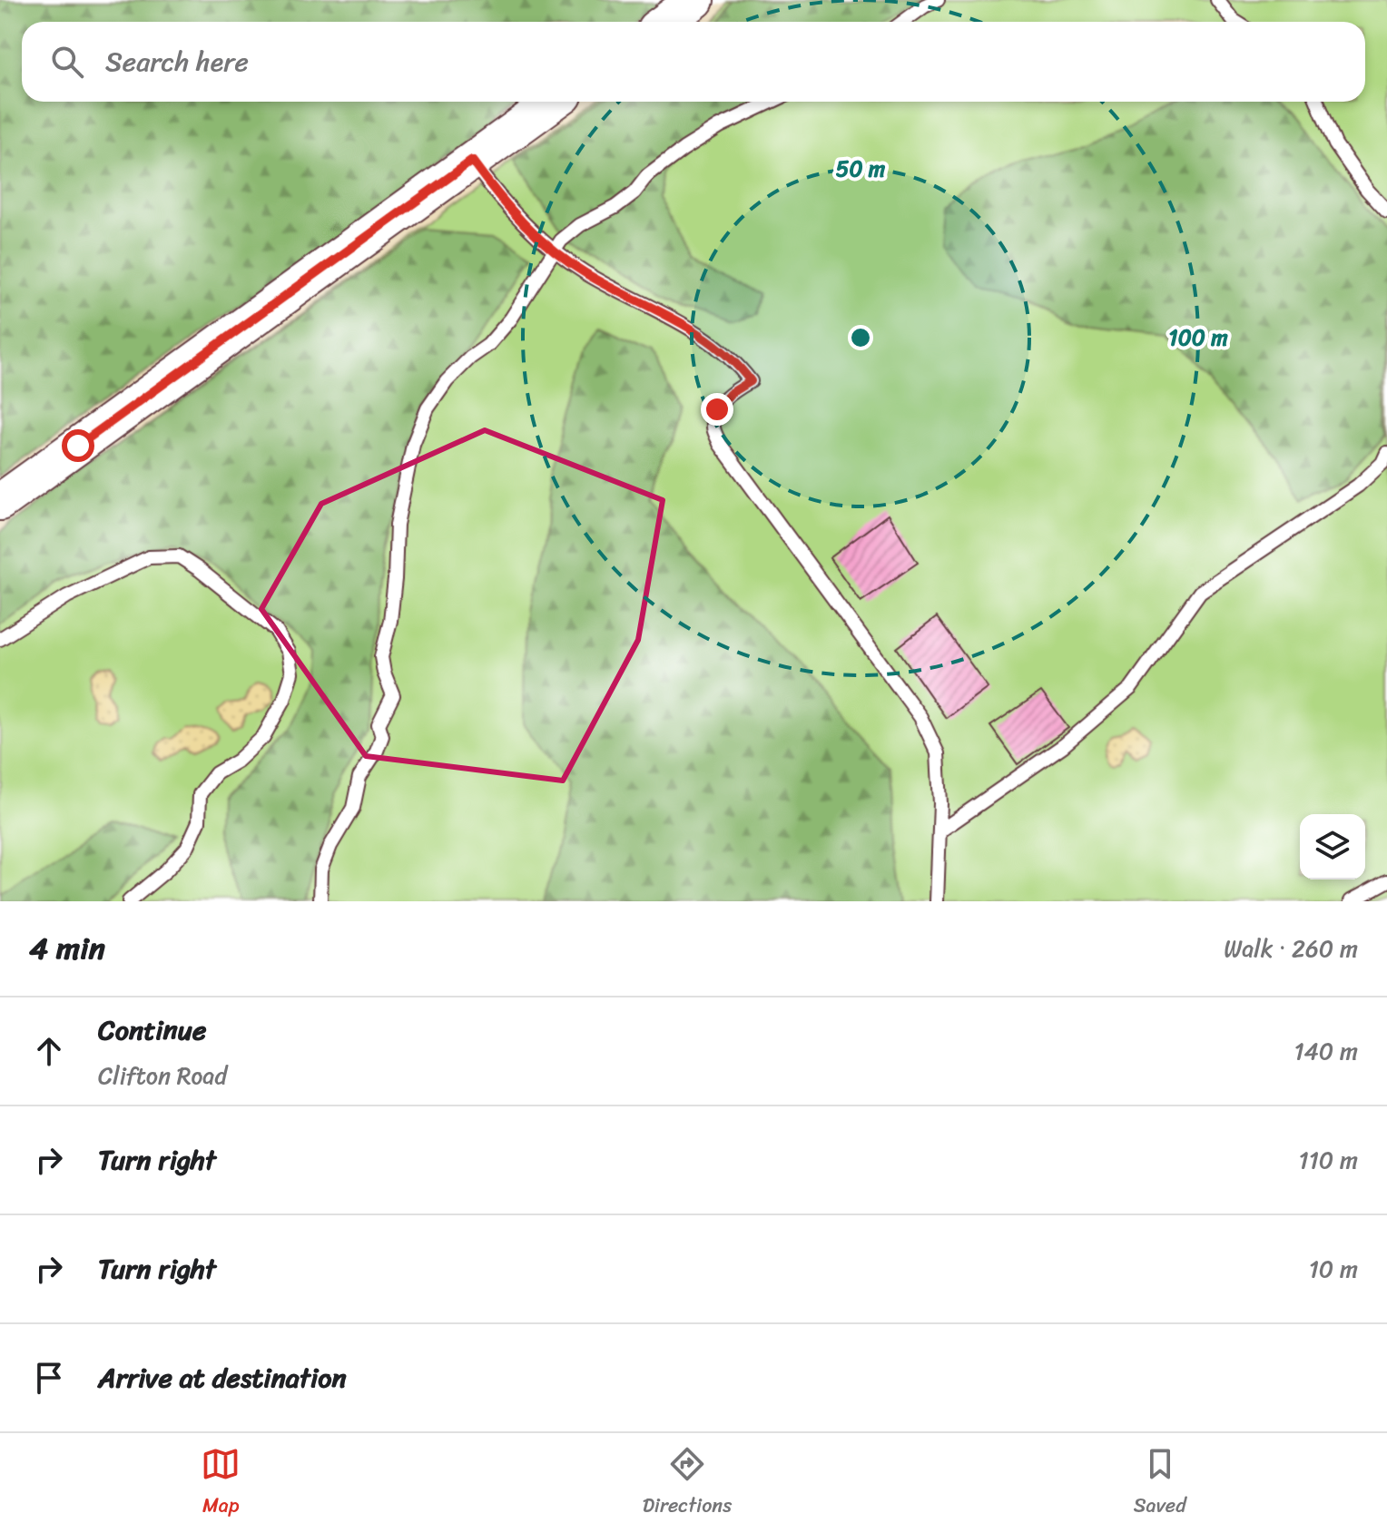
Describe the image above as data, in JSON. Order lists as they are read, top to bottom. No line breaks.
{"page":{"search":"Search here","heading":["4 min","Walk · 260 m"],"list":[["Continue","Clifton Road","140 m"],["Turn right","110 m"],["Turn right","10 m"],"Arrive at destination"],"nav":["Map","Directions","Saved"]},"rings":["50 m","100 m"]}
